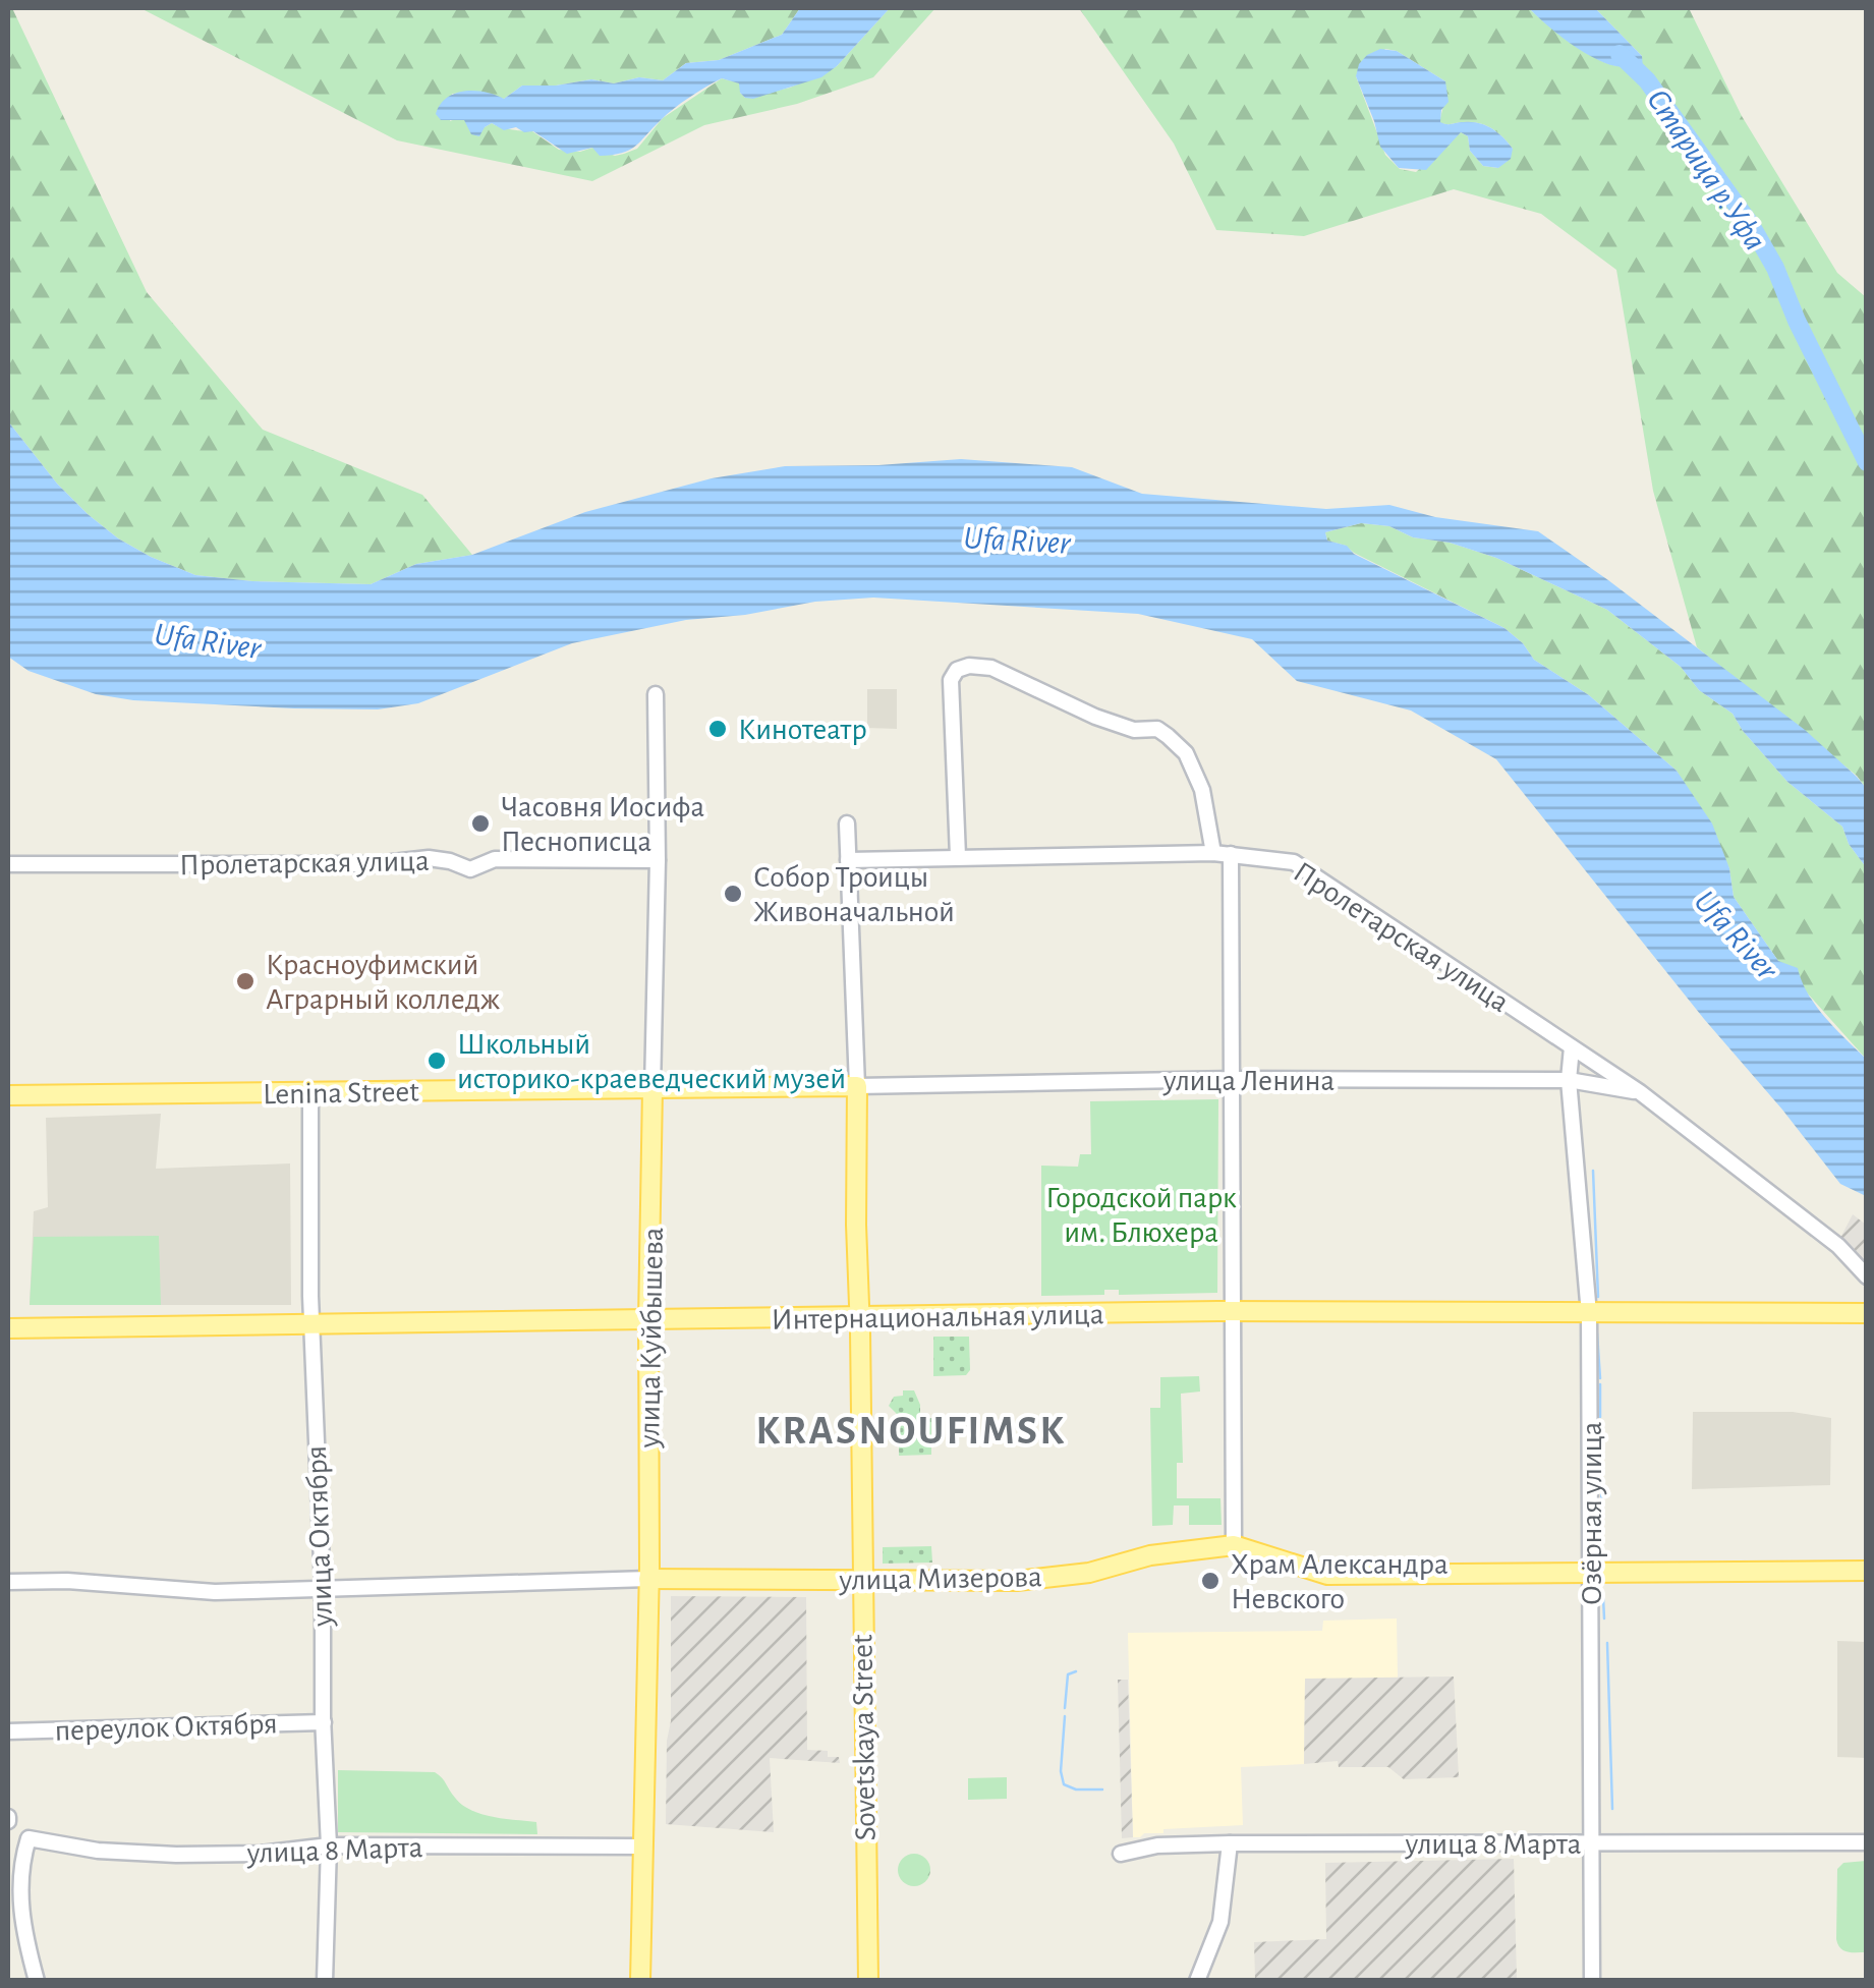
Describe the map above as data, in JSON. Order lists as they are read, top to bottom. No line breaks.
{"streets":{"main road":["Lenina Street","Интернациональная улица","улица Куйбышева","улица Мизерова","Sovetskaya Street"],"street":["Пролетарская улица","улица Ленина","Озёрная улица","улица Октября","переулок Октября","улица 8 Марта"]},"crossings":[["Пролетарская улица","улица Ленина"],["Пролетарская улица","улица Куйбышева"],["Пролетарская улица","Озёрная улица"],["Пролетарская улица","Sovetskaya Street"],["улица Ленина","Lenina Street"],["улица Ленина","Озёрная улица"],["улица Ленина","Sovetskaya Street"],["Lenina Street","улица Куйбышева"],["Lenina Street","улица Октября"],["Lenina Street","Sovetskaya Street"],["Интернациональная улица","улица Куйбышева"],["Интернациональная улица","Озёрная улица"],["Интернациональная улица","улица Октября"],["Интернациональная улица","Sovetskaya Street"],["улица Куйбышева","улица Мизерова"],["улица Куйбышева","улица 8 Марта"],["Озёрная улица","улица Мизерова"],["Озёрная улица","улица 8 Марта"],["улица Октября","улица Мизерова"],["улица Октября","переулок Октября"],["улица Октября","улица 8 Марта"],["улица Мизерова","Sovetskaya Street"]],"districts":["KRASNOUFIMSK"],"water":["Старица р.Уфа","Ufa River"],"parks":["Городской парк им. Блюхера"],"places":["Кинотеатр","Часовня Иосифа Песнописца","Собор Троицы Живоначальной","Красноуфимский Аграрный колледж","Школьный историко-краеведческий музей","Храм Александра Невского"]}
